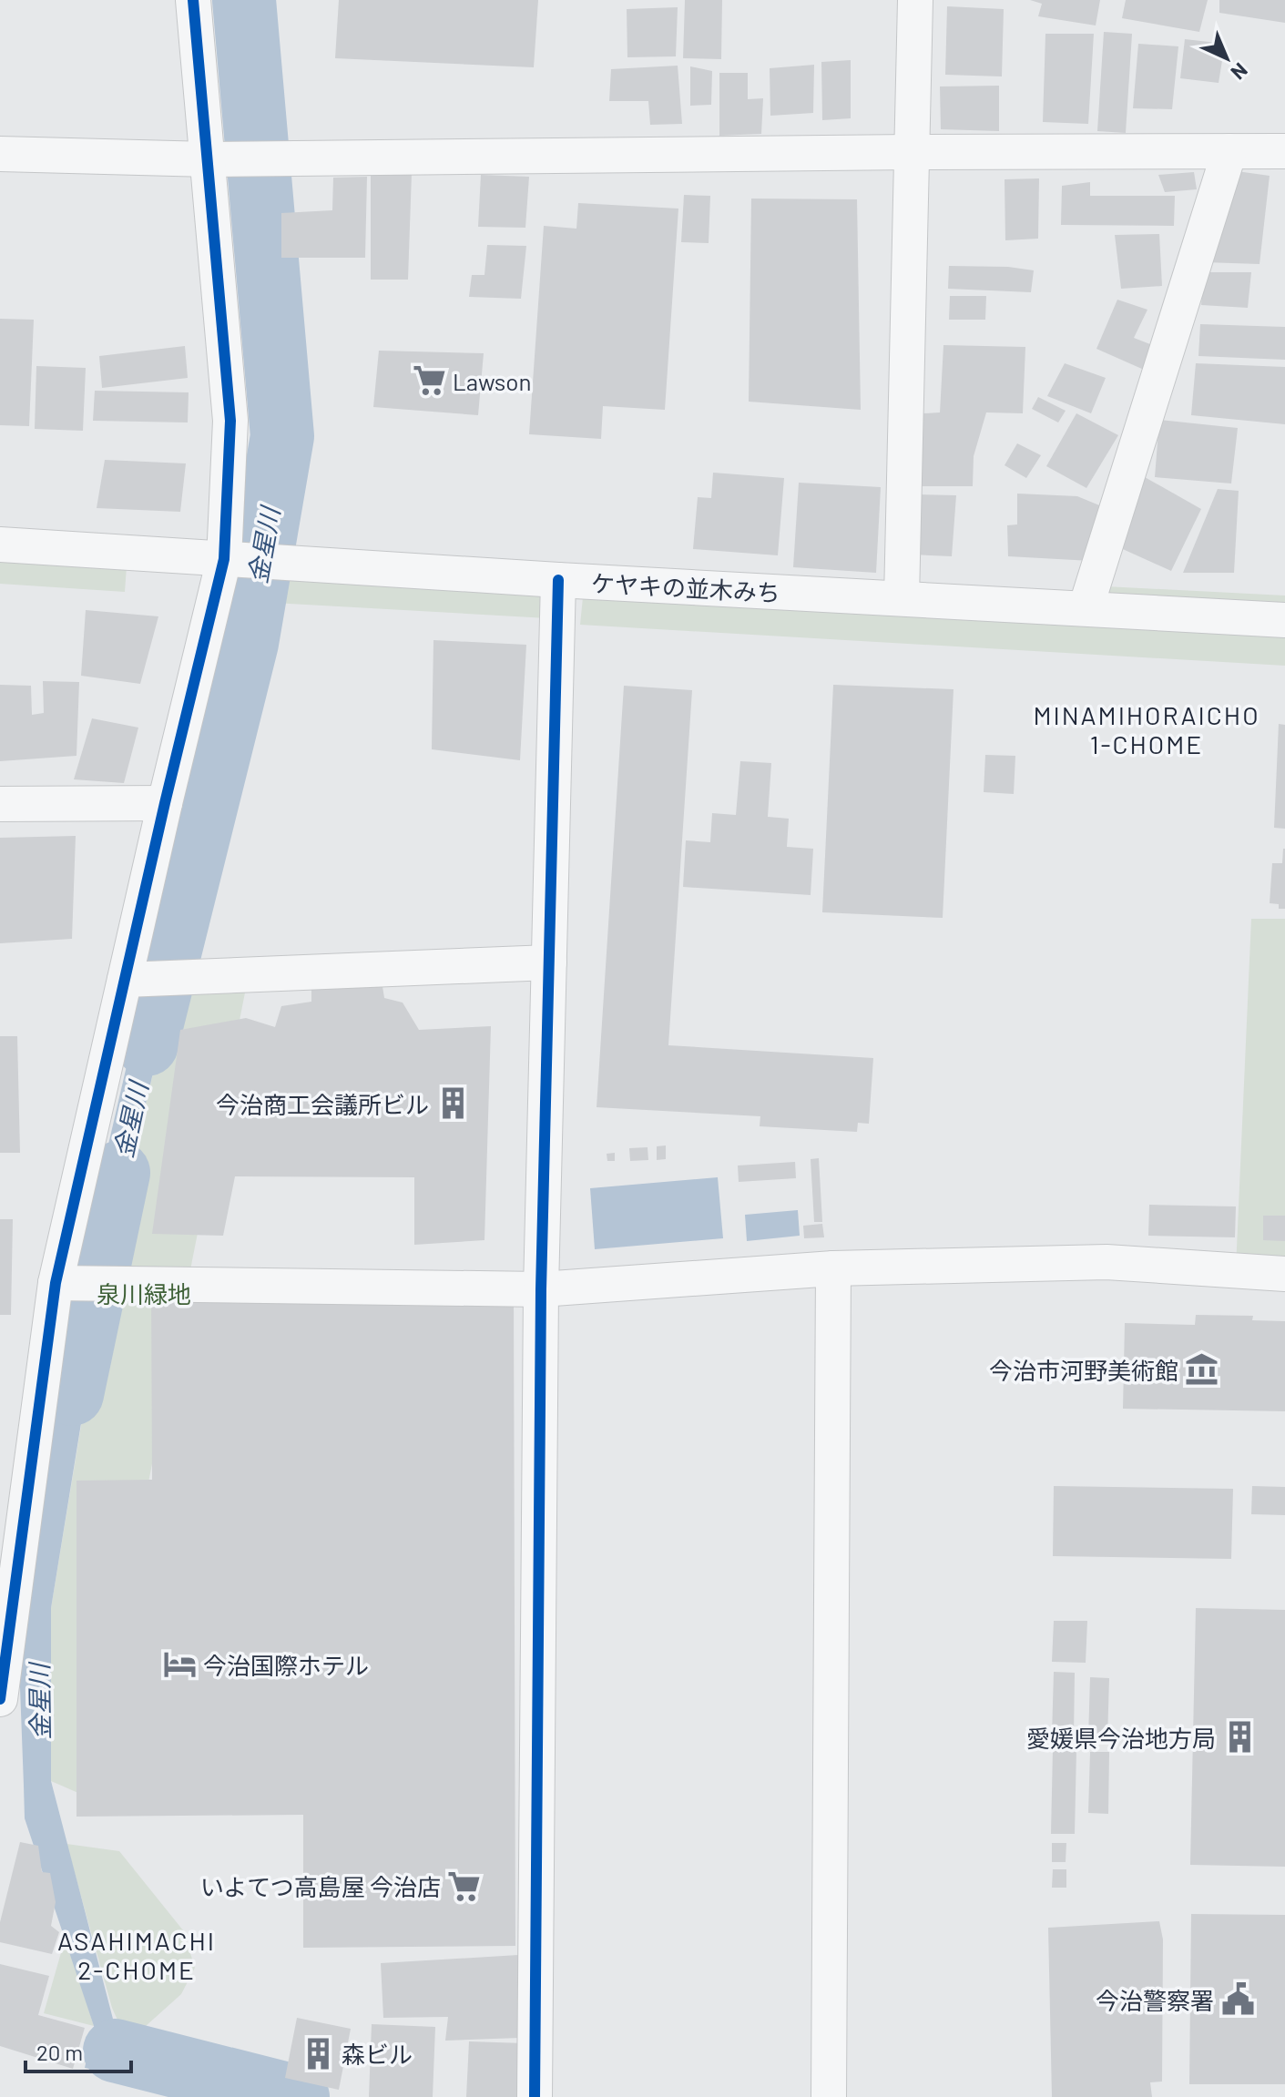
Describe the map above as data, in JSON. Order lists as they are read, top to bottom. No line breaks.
{"streets":{"street":["ケヤキの並木みち"]},"districts":["MINAMIHORAICHO 1-CHOME","ASAHIMACHI 2-CHOME"],"water":["金星川"],"parks":["泉川緑地"],"places":{"supermarket":["Lawson","いよてつ高島屋 今治店"],"building":["今治商工会議所ビル","愛媛県今治地方局","森ビル"],"museum":["今治市河野美術館"],"hotel":["今治国際ホテル"],"public building":["今治警察署"]},"scale_bar":"20 m","north":"bottom right"}
